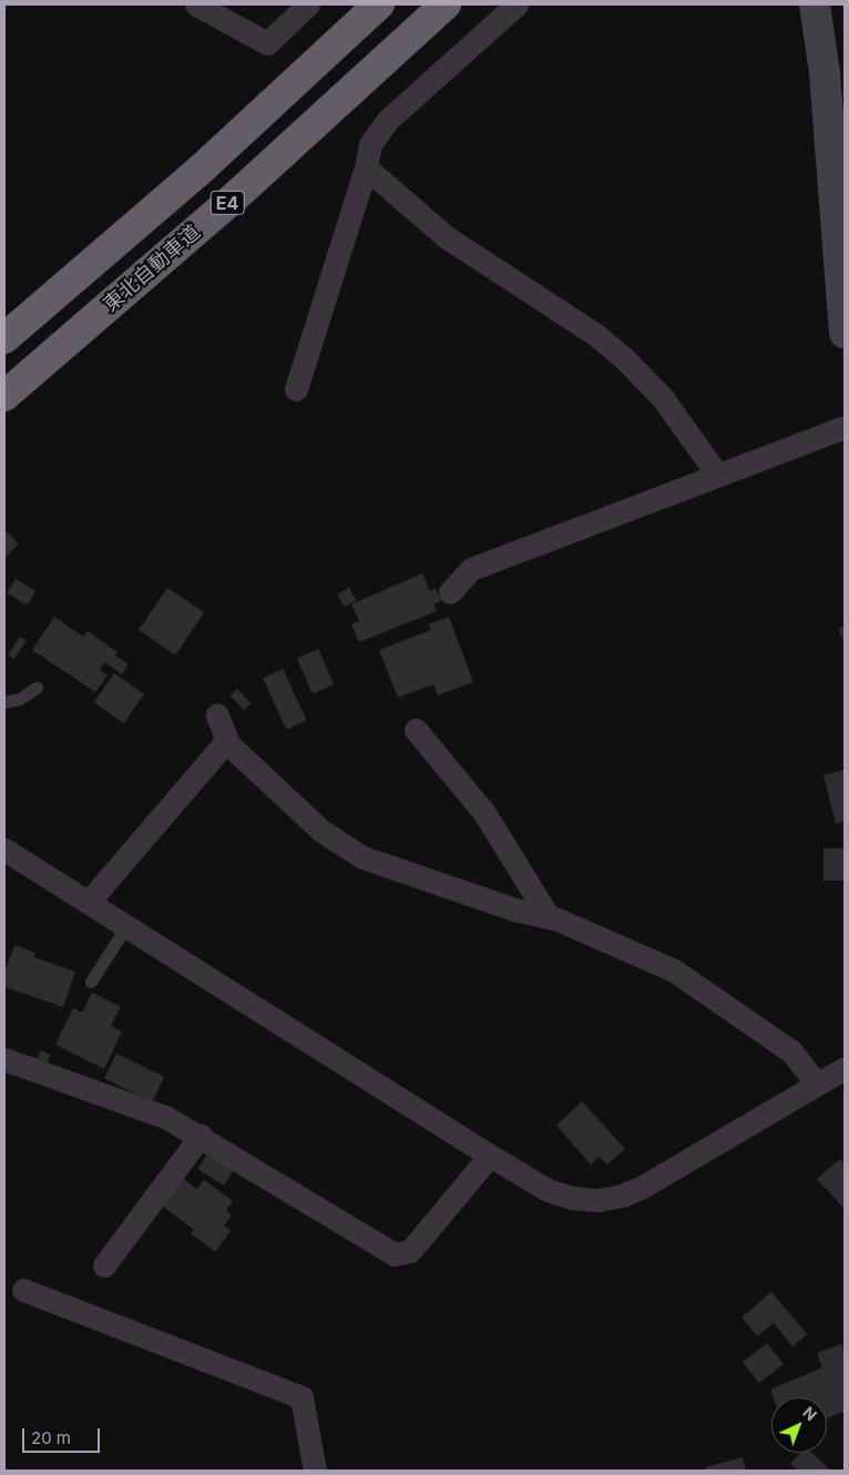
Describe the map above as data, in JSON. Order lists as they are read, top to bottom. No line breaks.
{"streets":{"highway":["E4","東北自動車道"]},"scale_bar":"20 m","north":"top right"}
